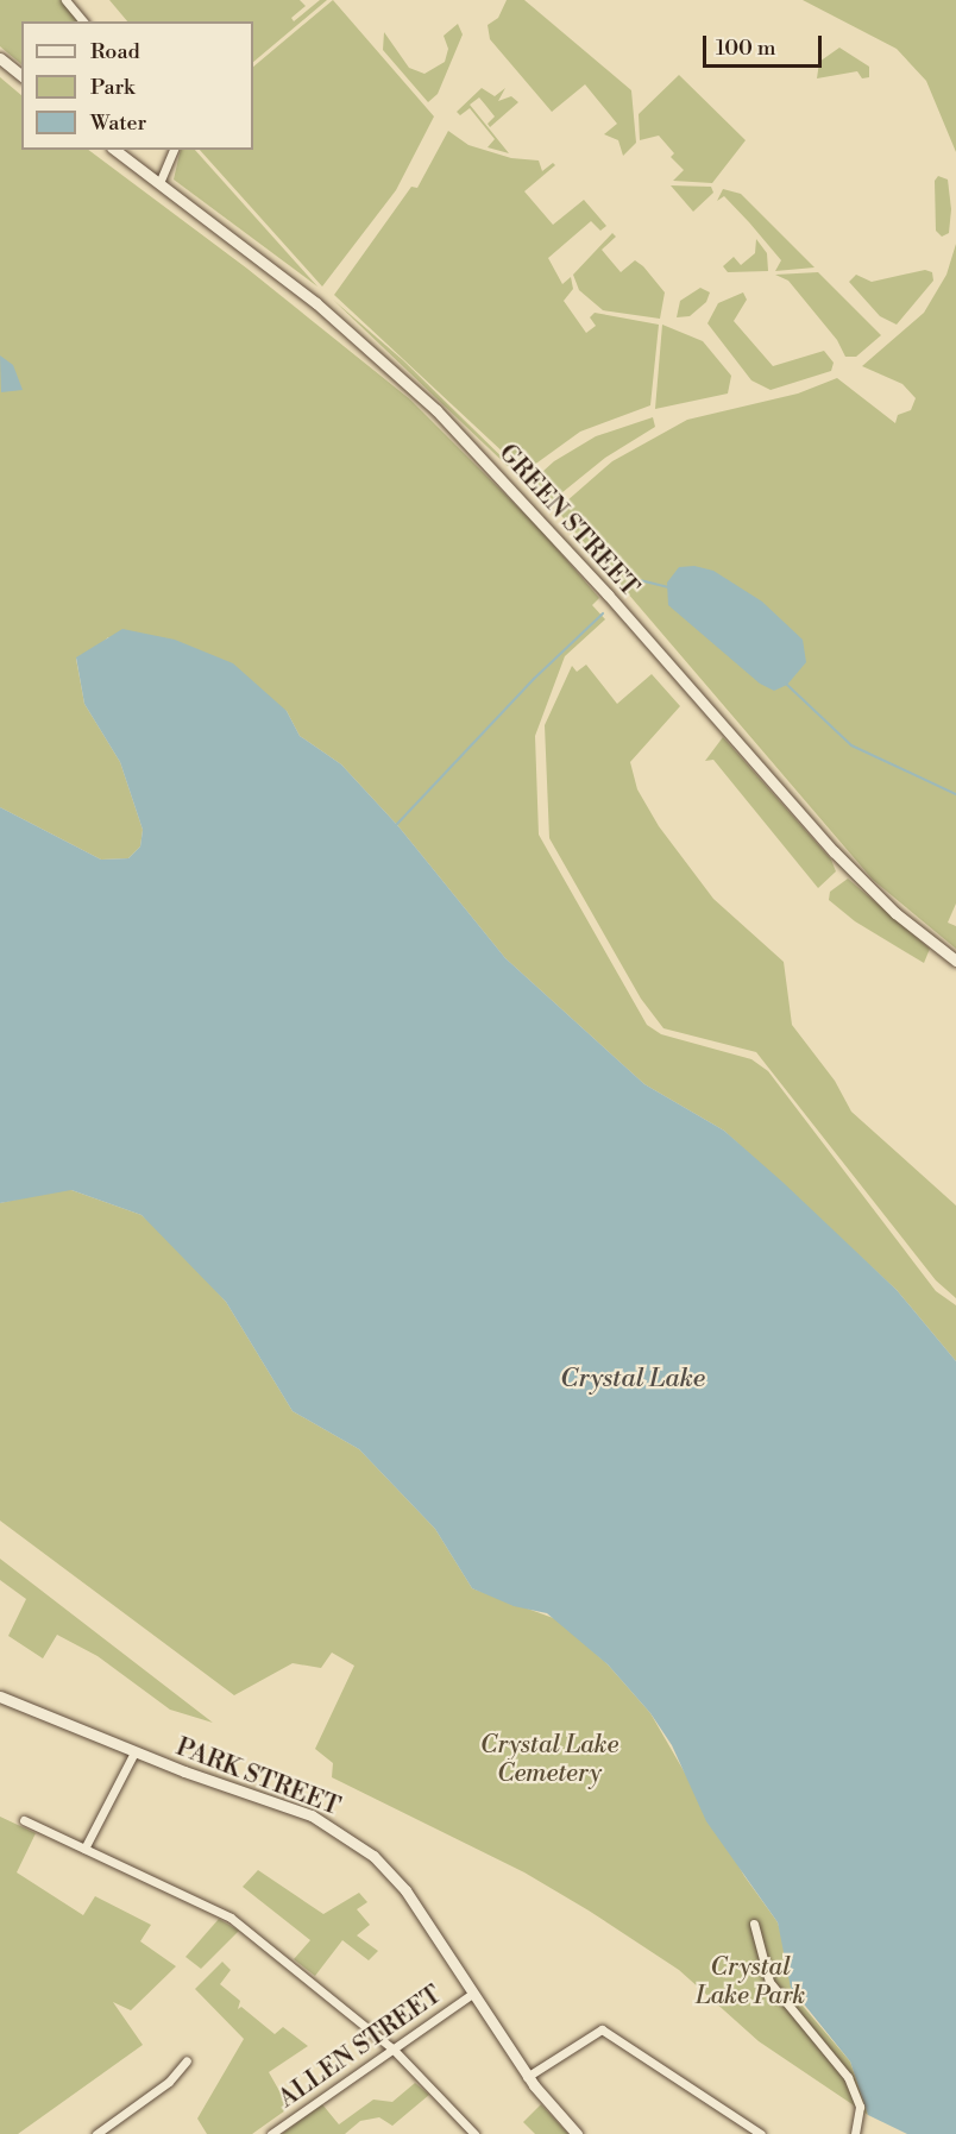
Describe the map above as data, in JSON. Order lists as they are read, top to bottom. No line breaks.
{"streets":{"street":["GREEN STREET","PARK STREET","ALLEN STREET"]},"crossings":[["PARK STREET","ALLEN STREET"]],"water":["Crystal Lake"],"parks":["Crystal Lake Cemetery","Crystal Lake Park"],"legend":["Road","Park","Water"],"scale_bar":"100 m"}
